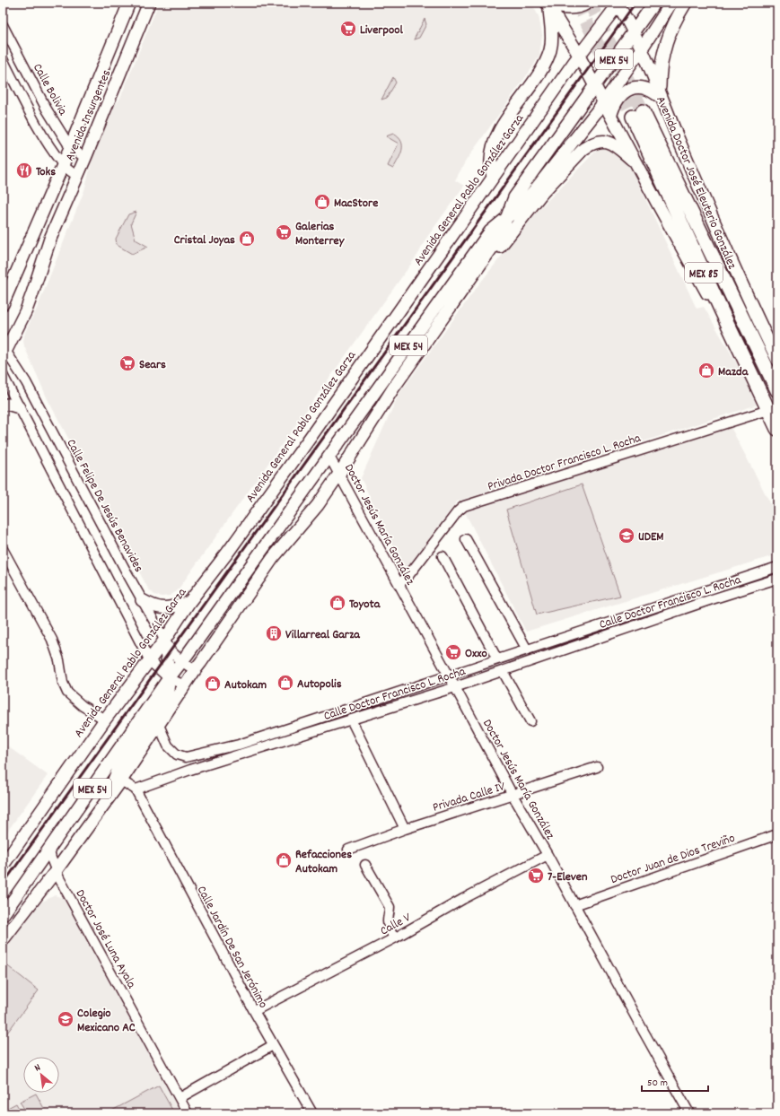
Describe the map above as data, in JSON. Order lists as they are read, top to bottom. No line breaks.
{"streets":{"highway":["Avenida Doctor José Eleuterio González","MEX 85"],"main road":["MEX 54","Avenida Insurgentes","Avenida General Pablo González Garza"],"street":["Calle Bolivia","Privada Doctor Francisco L. Rocha","Calle Felipe De Jesús Benavides","Doctor Jesús María González","Calle Doctor Francisco L. Rocha","Privada Calle IV","Doctor Juan de Dios Treviño","Calle V","Doctor José Luna Ayala","Calle Jardín De San Jerónimo"]},"crossings":[["MEX 54","Avenida Doctor José Eleuterio González"],["MEX 54","Calle Felipe De Jesús Benavides"],["MEX 54","Doctor Jesús María González"],["MEX 54","Doctor José Luna Ayala"],["Calle Bolivia","Avenida Insurgentes"],["Avenida Insurgentes","Calle Felipe De Jesús Benavides"],["Avenida Doctor José Eleuterio González","Avenida General Pablo González Garza"],["Avenida Doctor José Eleuterio González","Privada Doctor Francisco L. Rocha"],["Avenida General Pablo González Garza","Calle Felipe De Jesús Benavides"],["Privada Doctor Francisco L. Rocha","Doctor Jesús María González"],["Doctor Jesús María González","Calle Doctor Francisco L. Rocha"],["Doctor Jesús María González","Privada Calle IV"],["Doctor Jesús María González","Doctor Juan de Dios Treviño"],["Doctor Jesús María González","Calle V"],["Calle Doctor Francisco L. Rocha","Calle Jardín De San Jerónimo"],["Calle V","Calle Jardín De San Jerónimo"]],"places":{"supermarket":["Liverpool","Galerias Monterrey","Sears","Oxxo","7-Eleven"],"restaurant":["Toks"],"shop":["MacStore","Cristal Joyas","Mazda","Toyota","Autopolis","Autokam","Refacciones Autokam"],"school or university":["UDEM","Colegio Mexicano AC"],"building":["Villarreal Garza"]},"scale_bar":"50 m","north":"top left"}
